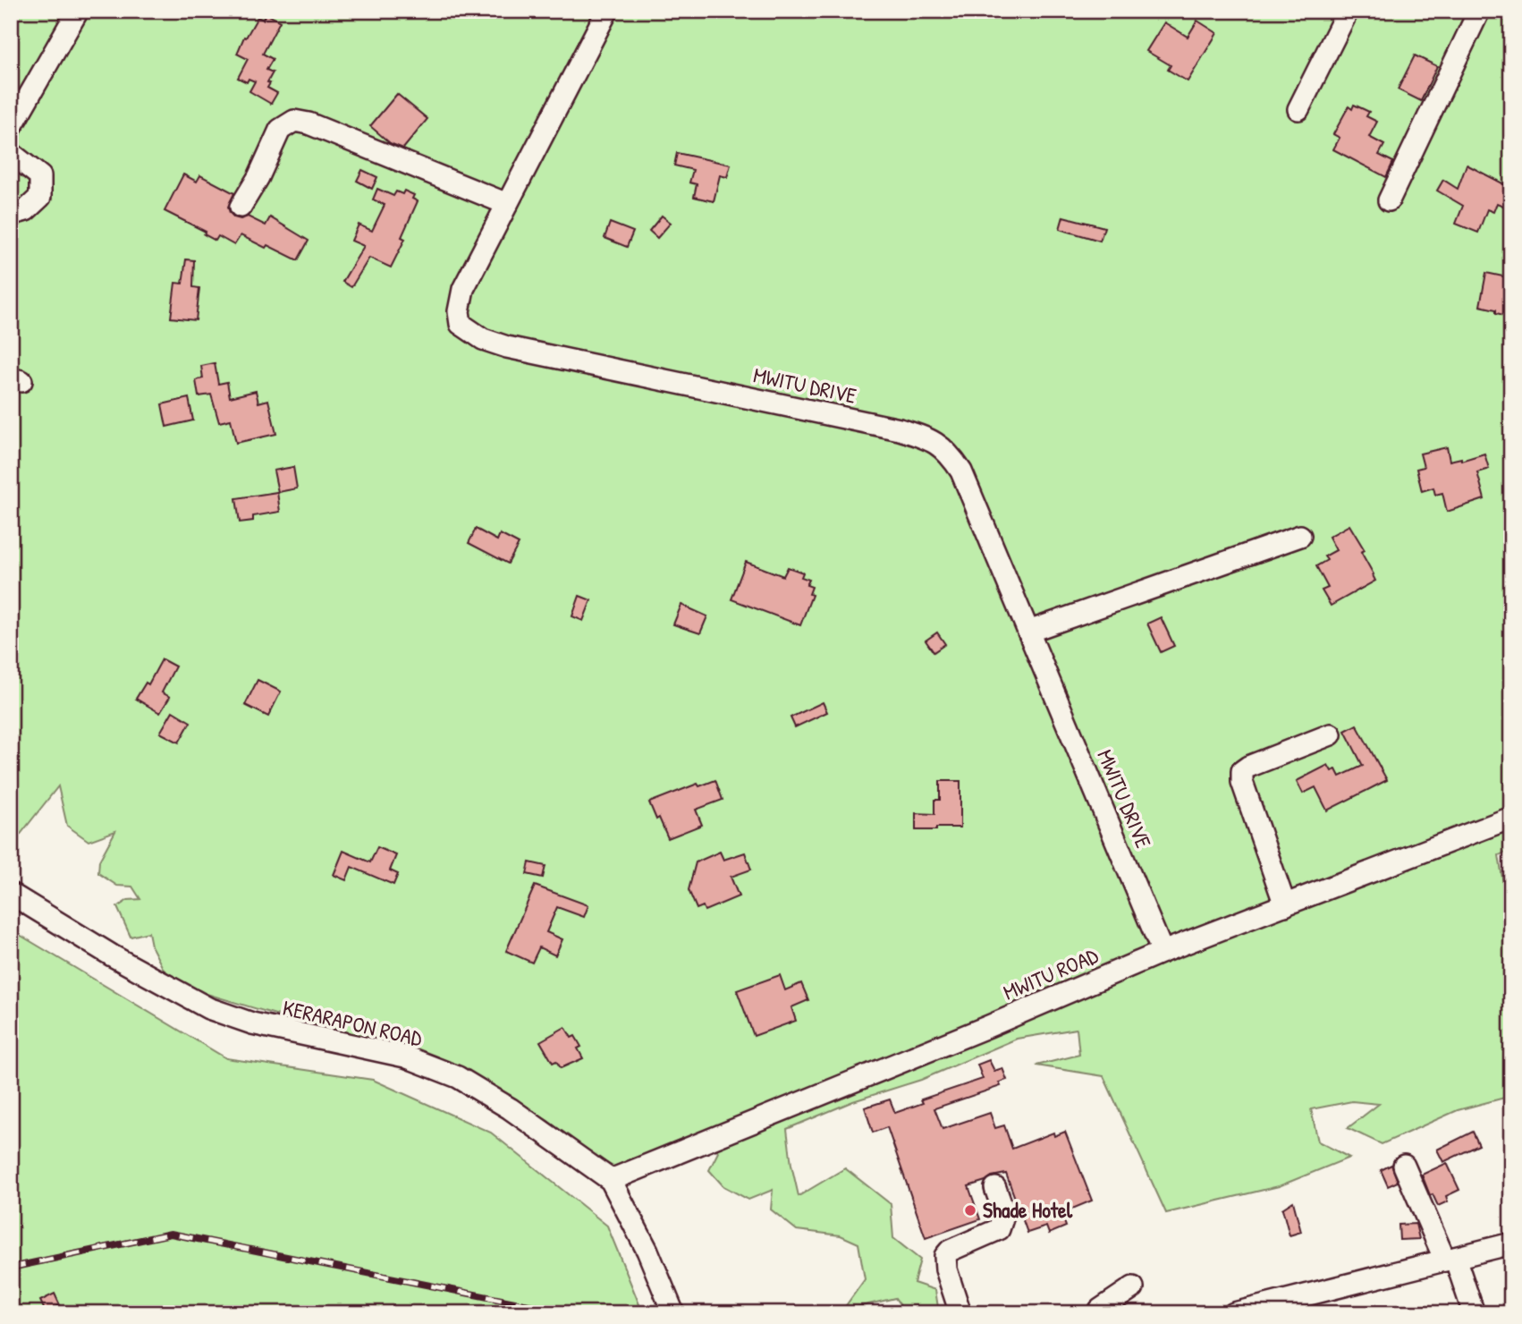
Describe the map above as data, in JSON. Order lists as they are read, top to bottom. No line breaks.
{"streets":{"street":["MWITU DRIVE","MWITU ROAD","KERARAPON ROAD"]},"crossings":[["MWITU DRIVE","MWITU ROAD"],["MWITU ROAD","KERARAPON ROAD"]],"places":["Shade Hotel"]}
